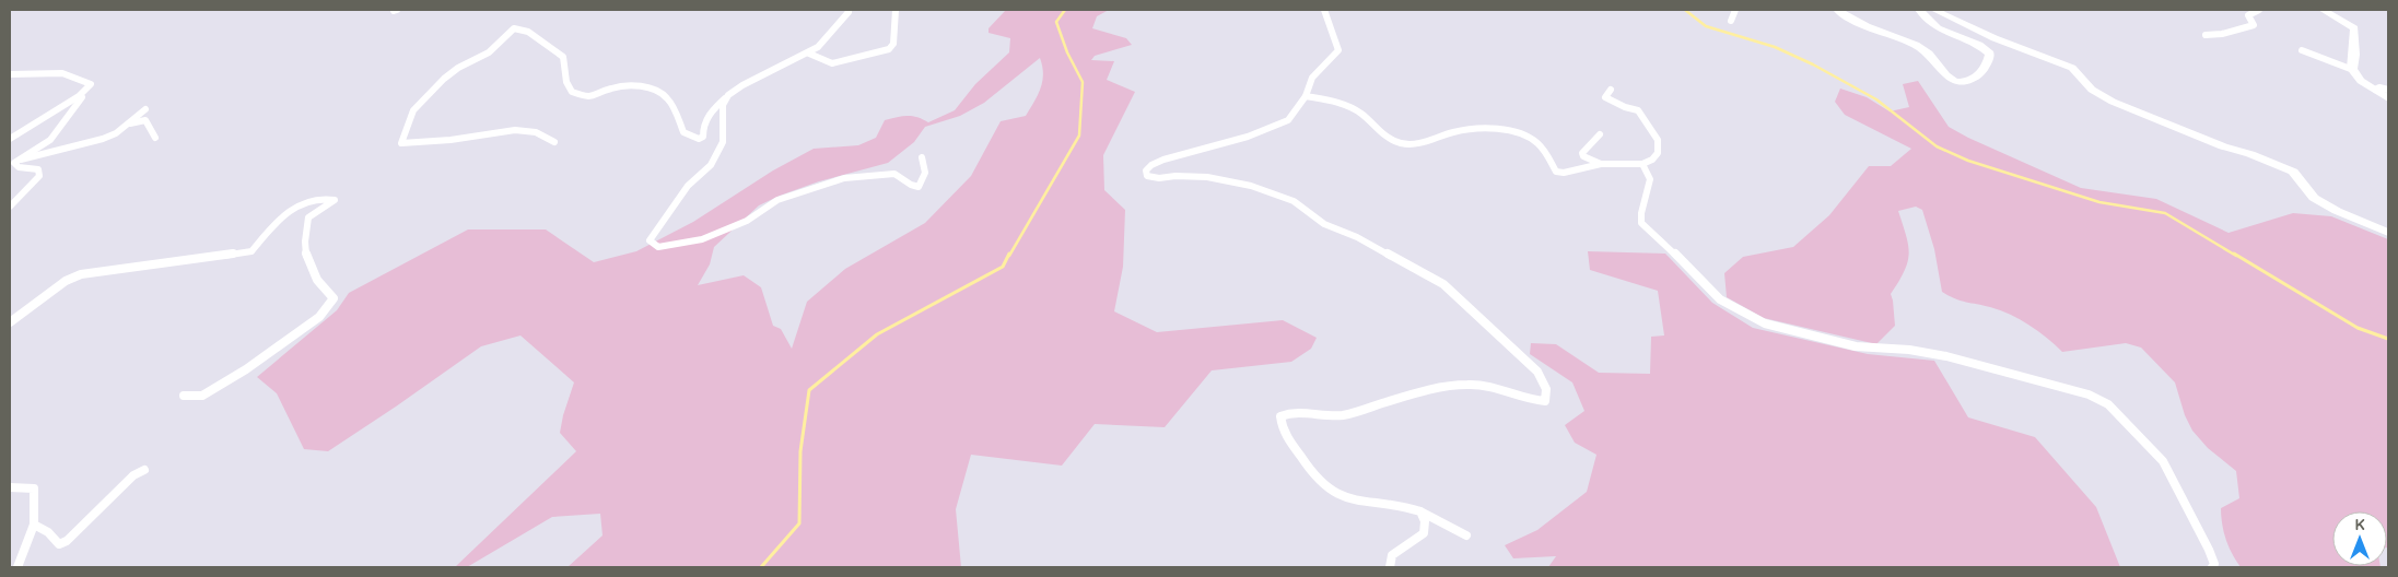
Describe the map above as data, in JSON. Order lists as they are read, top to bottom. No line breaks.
{"north":"top"}
